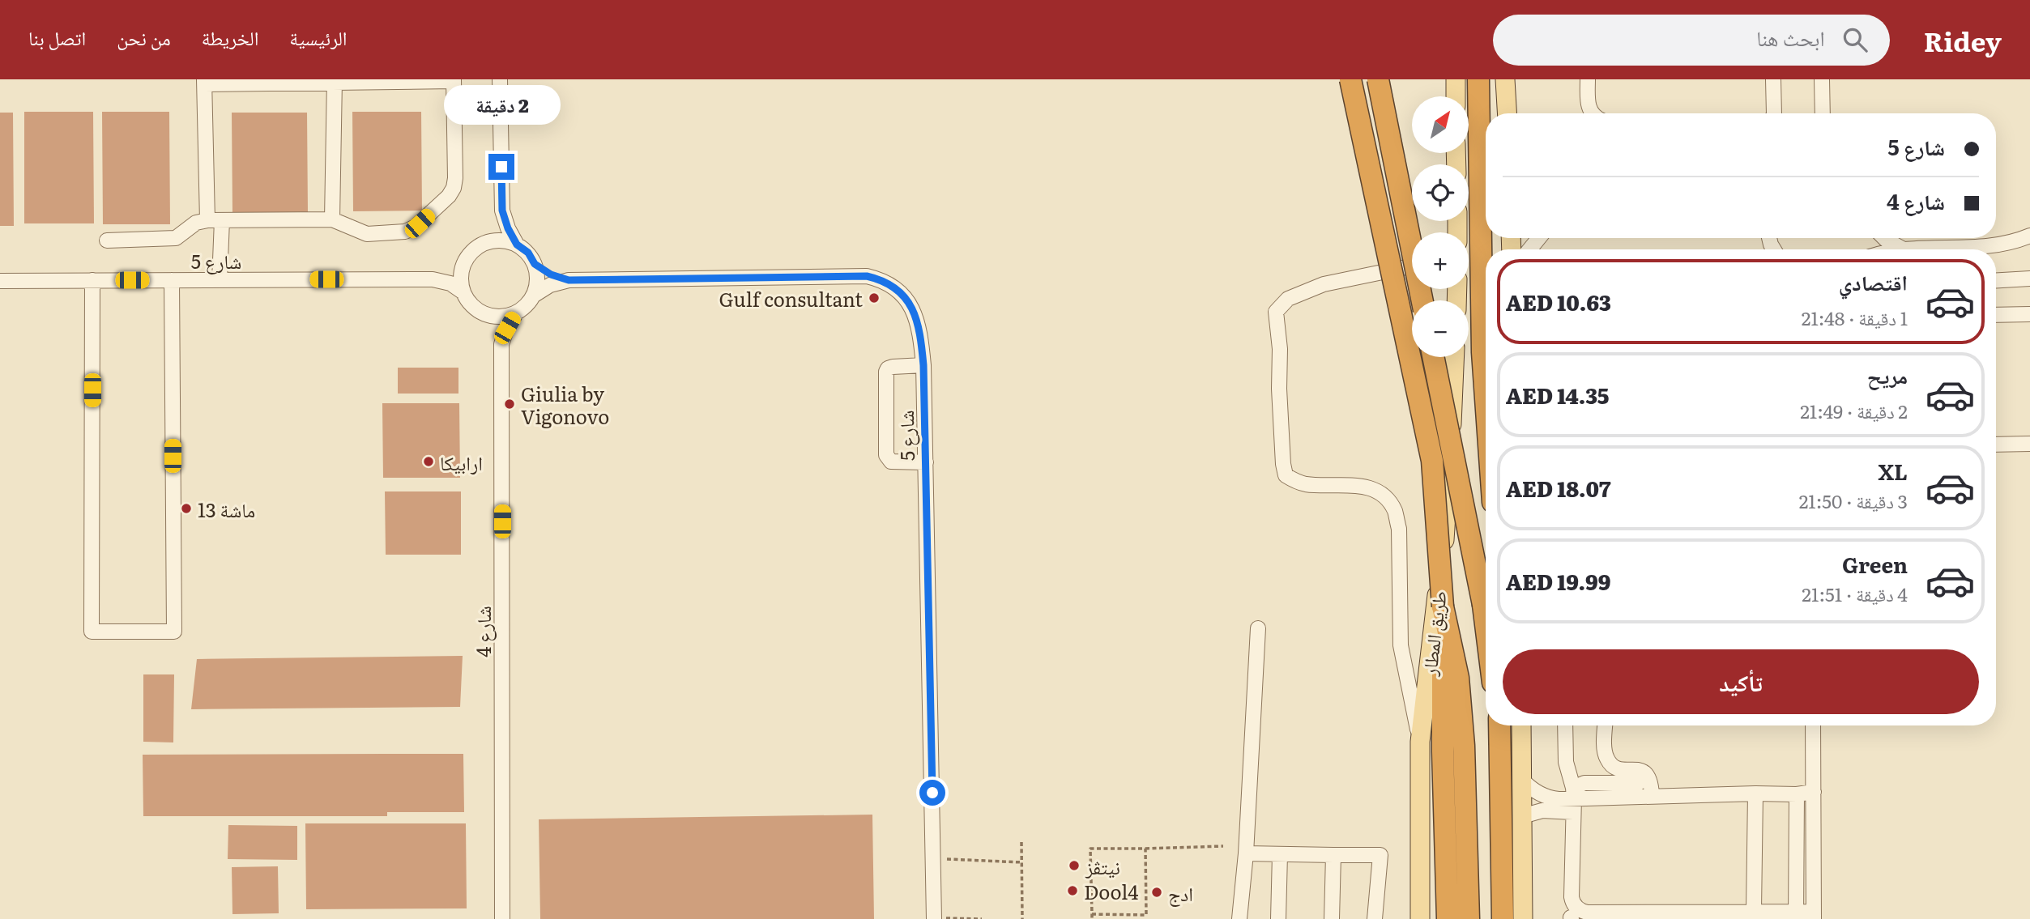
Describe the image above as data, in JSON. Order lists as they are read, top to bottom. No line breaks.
{"streets":{"highway":["طريق المطار"],"street":["شارع 5","شارع 4"]},"crossings":[["شارع 5","شارع 4"]],"places":["Gulf consultant","Giulia by Vigonovo","ارابيكا","ماشة 13","نيتڤز","Dool4","ادج"],"north":"top right","page":{"header":"Ridey","search":"ابحث هنا","nav":["الرئيسية","الخريطة","من نحن","اتصل بنا"],"bubble":"2 دقيقة","map_buttons":["+","−"],"banner":["شارع 5","شارع 4"],"list":[{"name":"اقتصادي","note":"1 دقيقة · 21:48","value":"AED 10.63"},{"name":"مريح","note":"2 دقيقة · 21:49","value":"AED 14.35"},{"name":"XL","note":"3 دقيقة · 21:50","value":"AED 18.07"},{"name":"Green","note":"4 دقيقة · 21:51","value":"AED 19.99"}],"buttons":"تأكيد"}}
